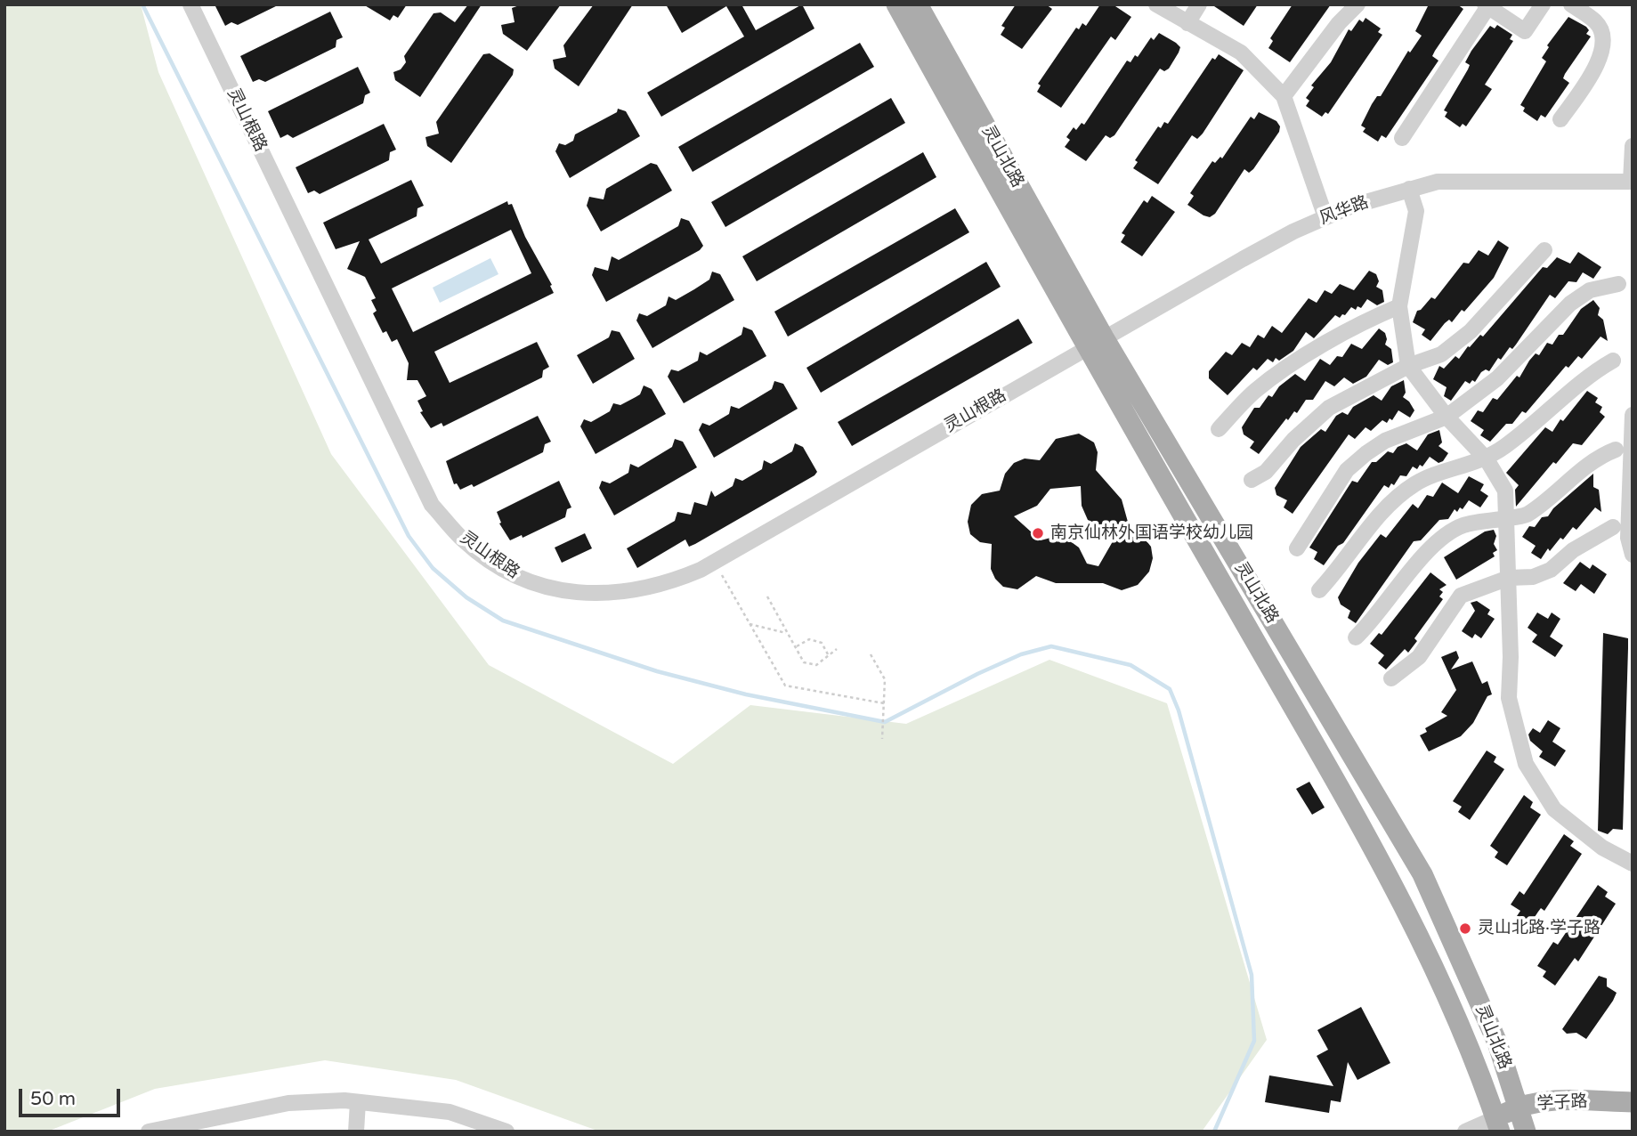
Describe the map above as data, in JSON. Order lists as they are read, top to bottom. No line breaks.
{"streets":{"main road":["灵山北路","学子路"],"street":["灵山根路","风华路"]},"crossings":[["灵山根路","灵山北路"],["灵山根路","风华路"],["灵山北路","风华路"],["灵山北路","学子路"]],"places":["南京仙林外国语学校幼儿园","灵山北路·学子路"],"scale_bar":"50 m"}
